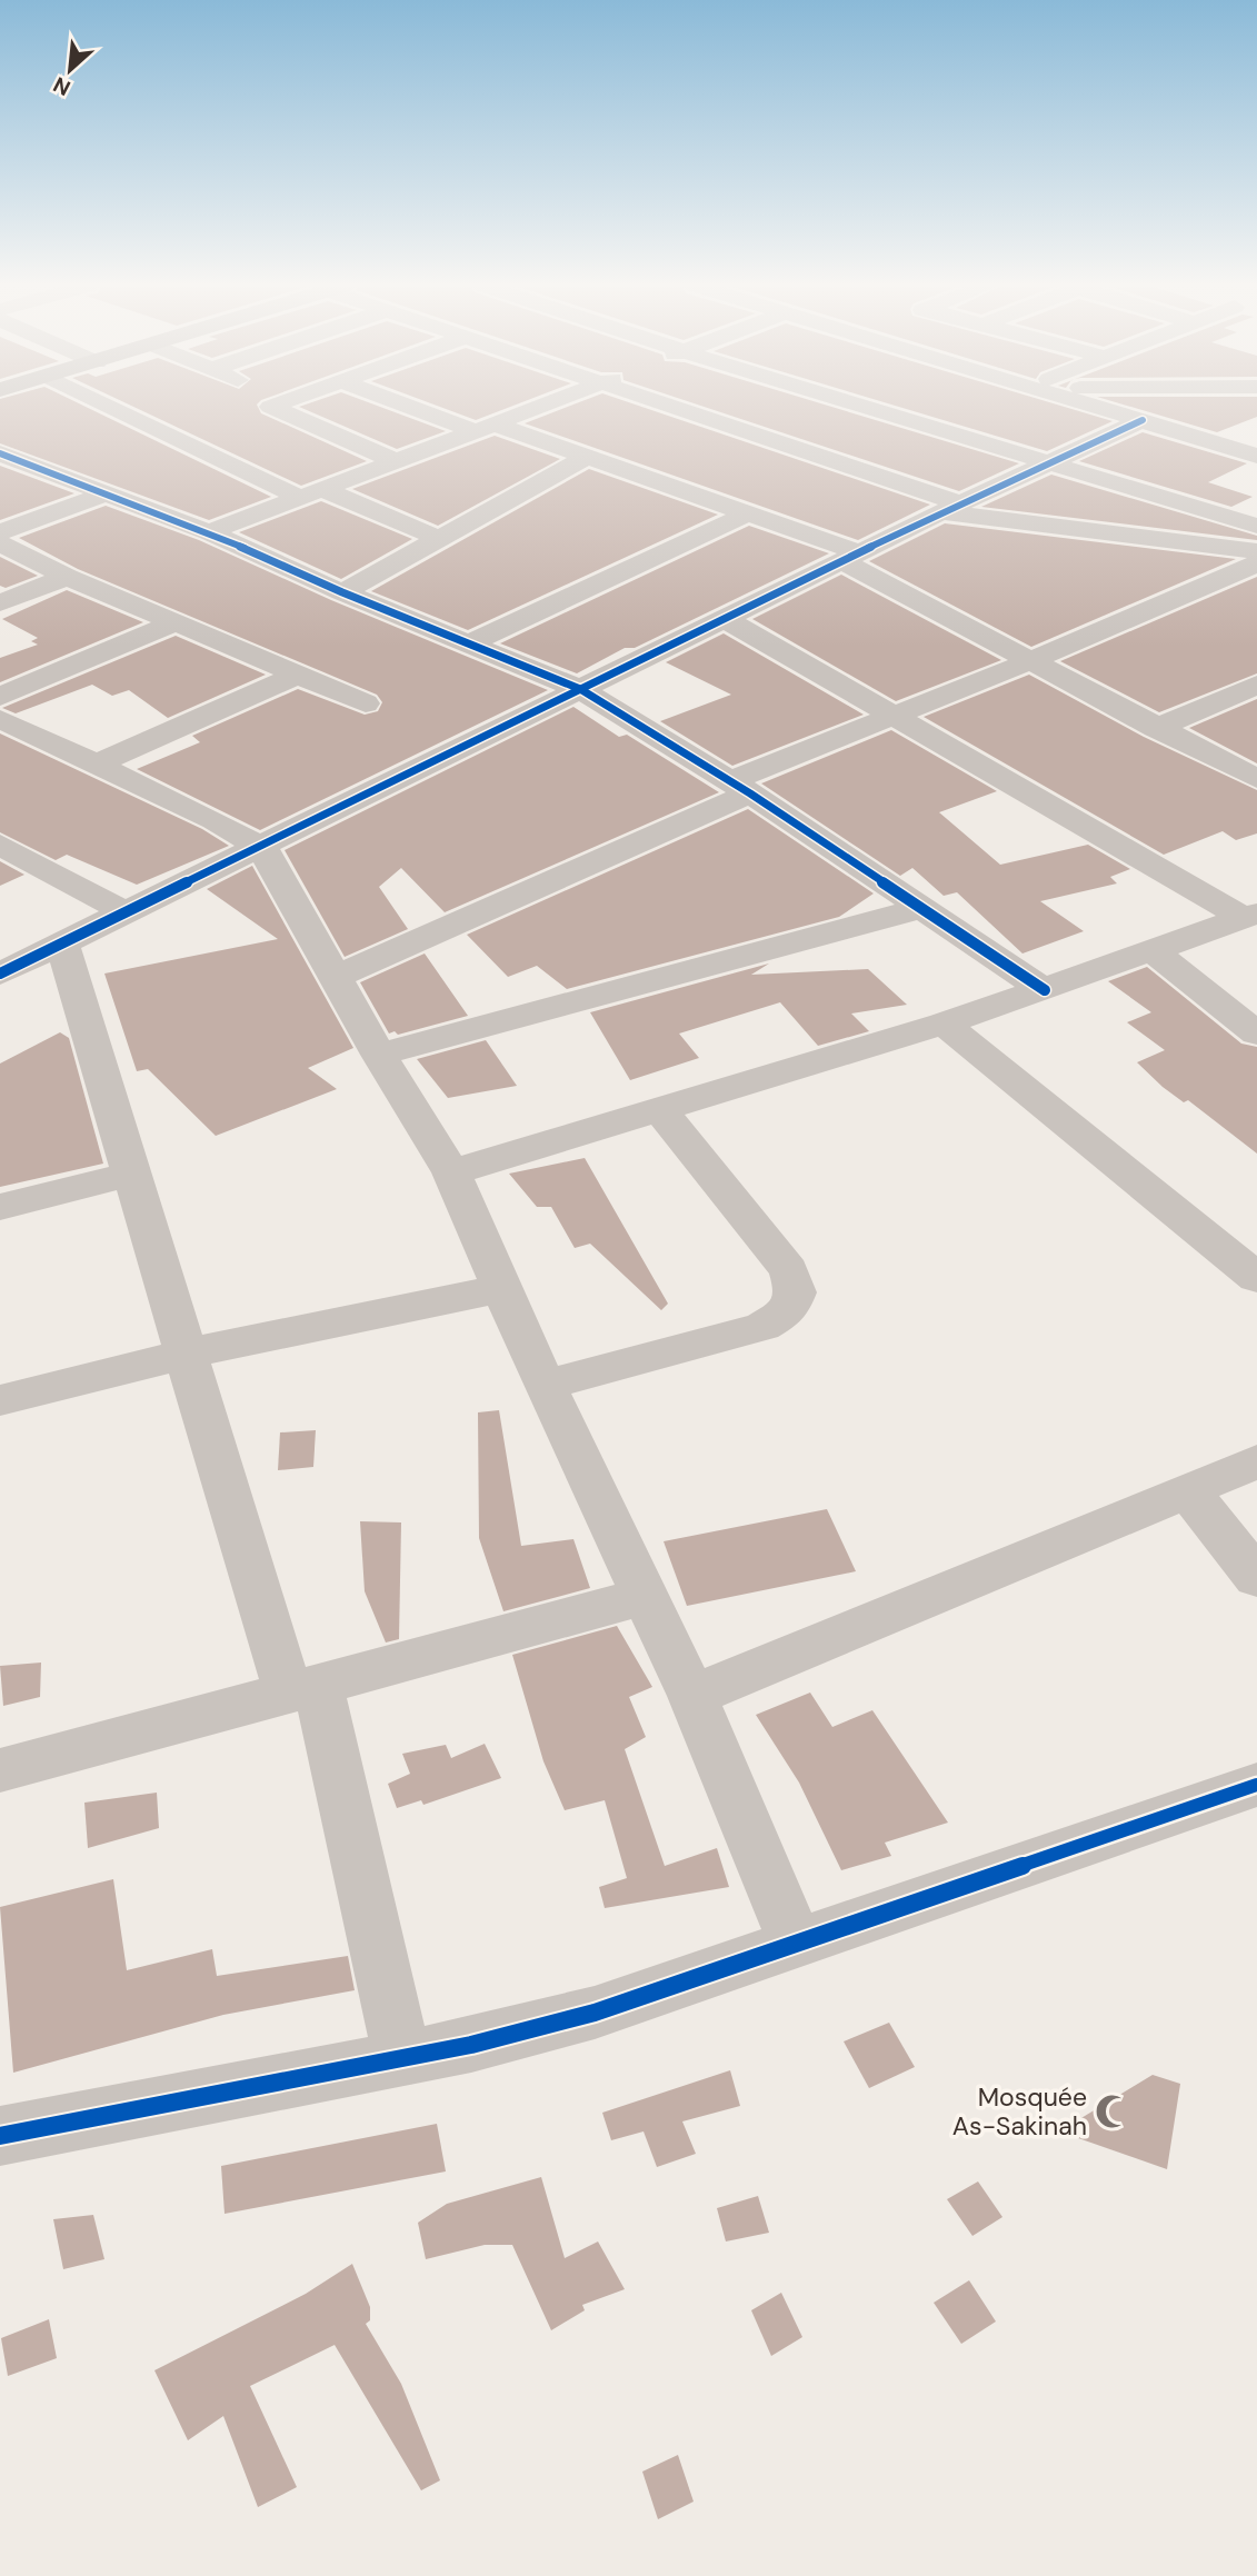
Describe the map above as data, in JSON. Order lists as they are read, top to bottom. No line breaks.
{"places":{"mosque":["Mosquée As-Sakinah"]},"north":"bottom left"}
